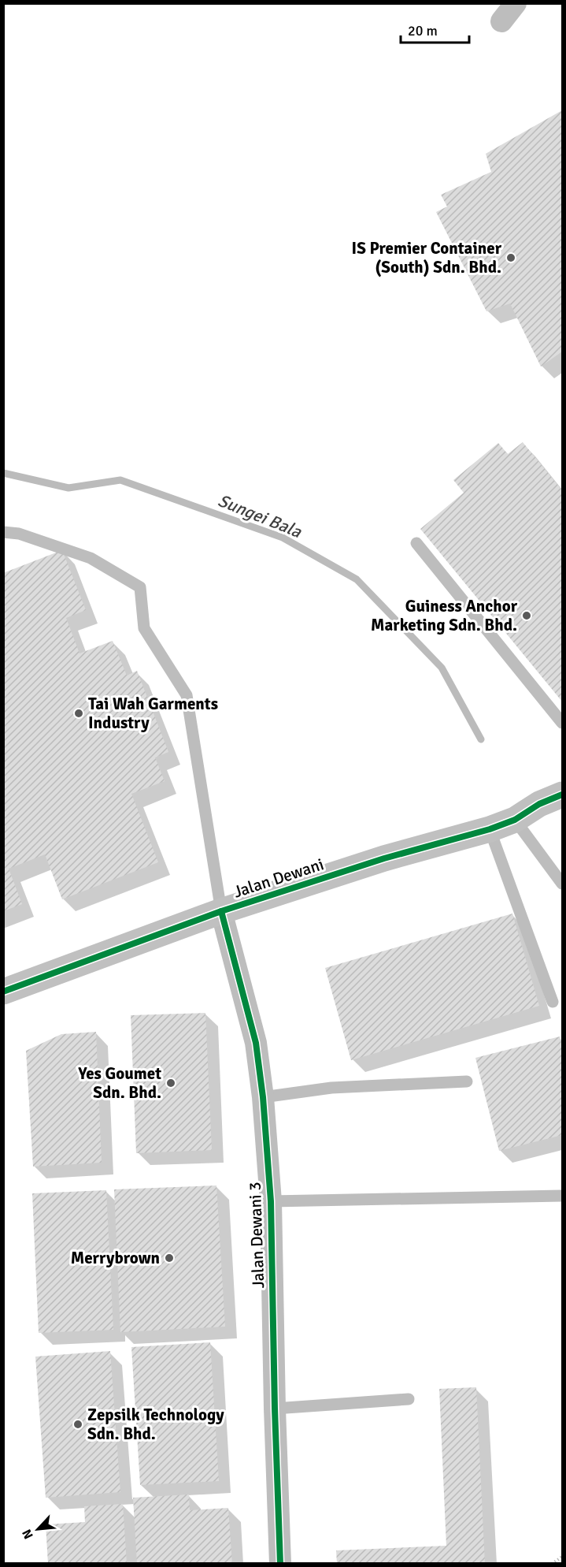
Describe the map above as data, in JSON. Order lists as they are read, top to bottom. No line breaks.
{"streets":{"street":["Jalan Dewani","Jalan Dewani 3"]},"crossings":[["Jalan Dewani","Jalan Dewani 3"]],"water":["Sungei Bala"],"places":["IS Premier Container (South) Sdn. Bhd.","Guiness Anchor Marketing Sdn. Bhd.","Tai Wah Garments Industry","Yes Goumet Sdn. Bhd.","Merrybrown","Zepsilk Technology Sdn. Bhd."],"scale_bar":"20 m","north":"bottom left"}
